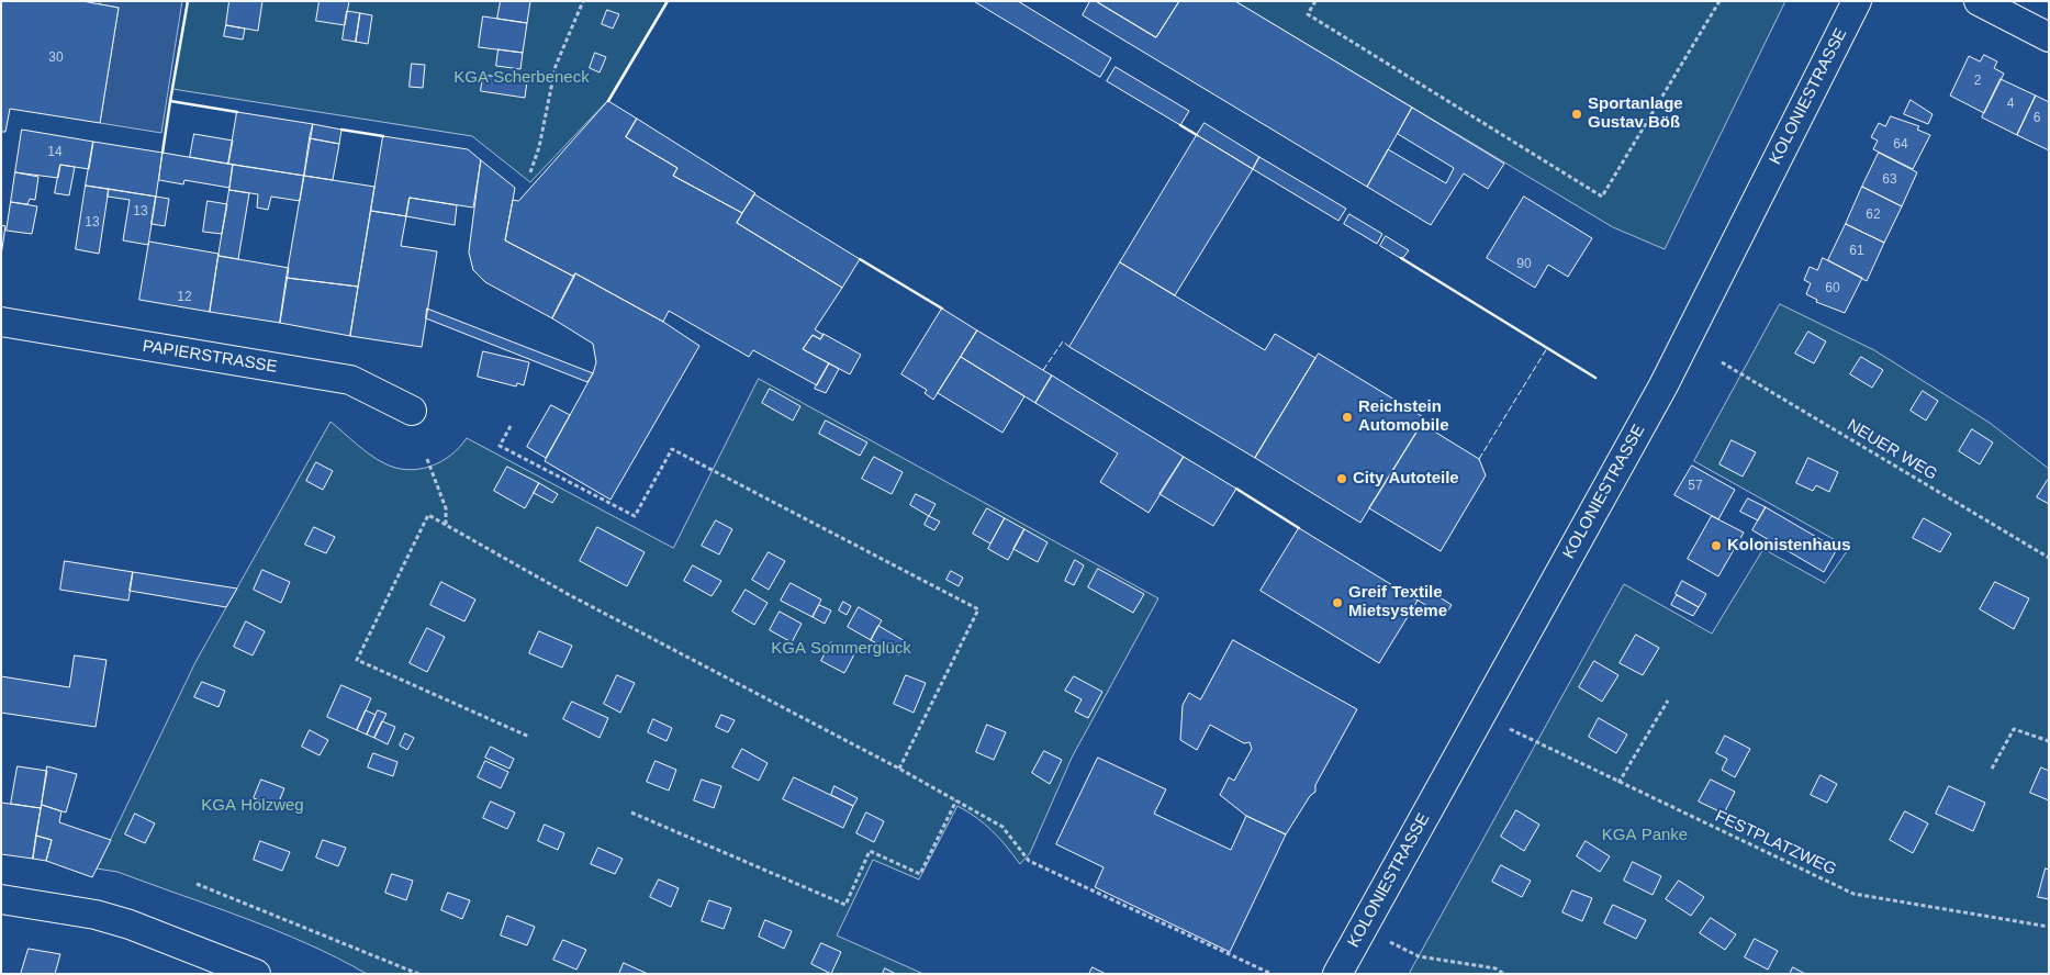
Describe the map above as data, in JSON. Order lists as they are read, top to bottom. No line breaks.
{"streets":{"street":["KOLONIESTRASSE","PAPIERSTRASSE"],"path":["NEUER WEG","FESTPLATZWEG"]},"parks":["KGA Scherbeneck","KGA Sommerglück","KGA Holzweg","KGA Panke"],"places":["Sportanlage Gustav Böß","Reichstein Automobile","City Autoteile","Kolonistenhaus","Greif Textile Mietsysteme"],"house_numbers":["30","2","4","6","64","14","63","13","62","13","61","90","60","12","57"]}
